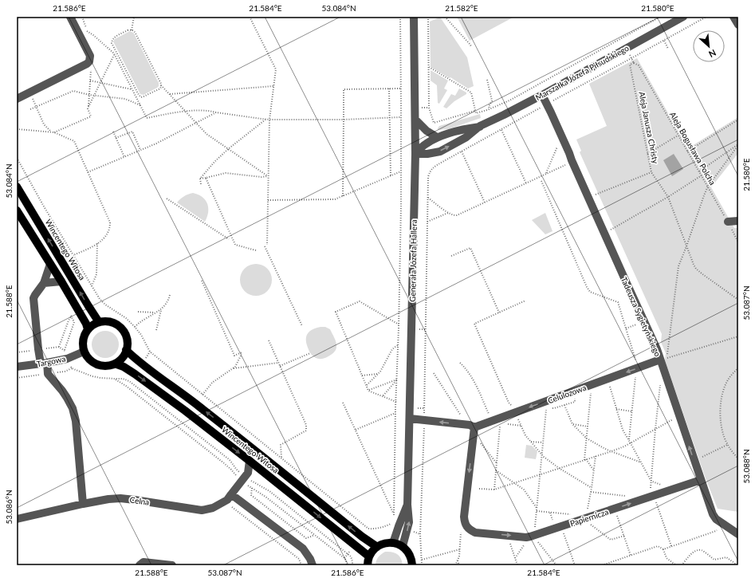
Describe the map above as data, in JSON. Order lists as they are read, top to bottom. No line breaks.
{"streets":{"main road":["Wincentego Witosa"],"street":["Marszałka Józefa Piłsudskiego","Generała Józefa Hallera","Tadeusza Sygietyńskiego","Targowa","Celulozowa","Celna","Papiernicza"],"path":["Aleja Janusza Christy","Aleja Bogusława Polcha"]},"crossings":[["Marszałka Józefa Piłsudskiego","Generała Józefa Hallera"],["Marszałka Józefa Piłsudskiego","Tadeusza Sygietyńskiego"],["Aleja Janusza Christy","Aleja Bogusława Polcha"],["Wincentego Witosa","Targowa"],["Tadeusza Sygietyńskiego","Celulozowa"],["Tadeusza Sygietyńskiego","Papiernicza"],["Celulozowa","Papiernicza"]],"one_way":["Celulozowa"],"north":"bottom right","coordinates":["21.586°E","21.584°E","53.084°N","21.582°E","21.580°E","21.588°E","53.087°N","53.088°N","53.086°N"]}
